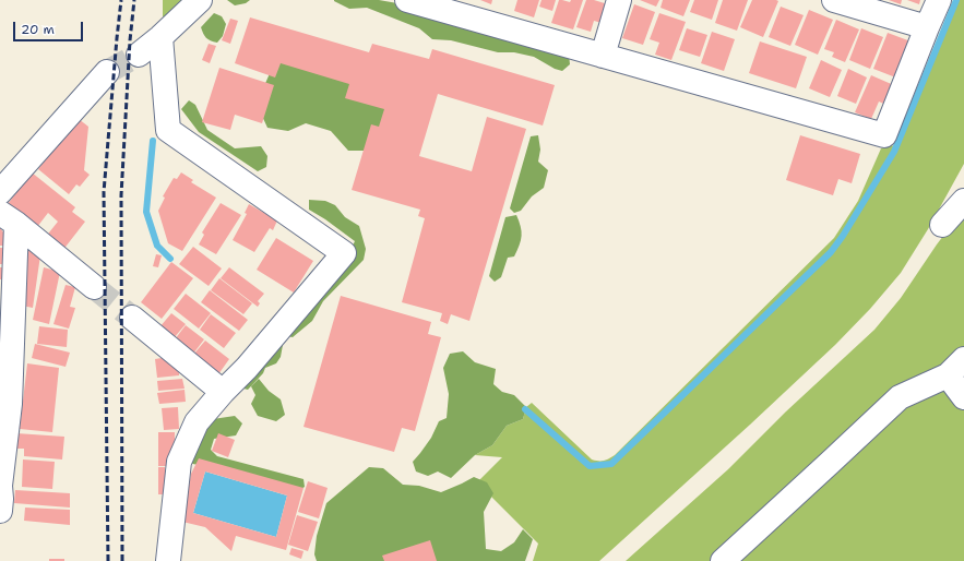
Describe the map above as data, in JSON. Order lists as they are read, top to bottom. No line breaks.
{"scale_bar":"20 m"}
